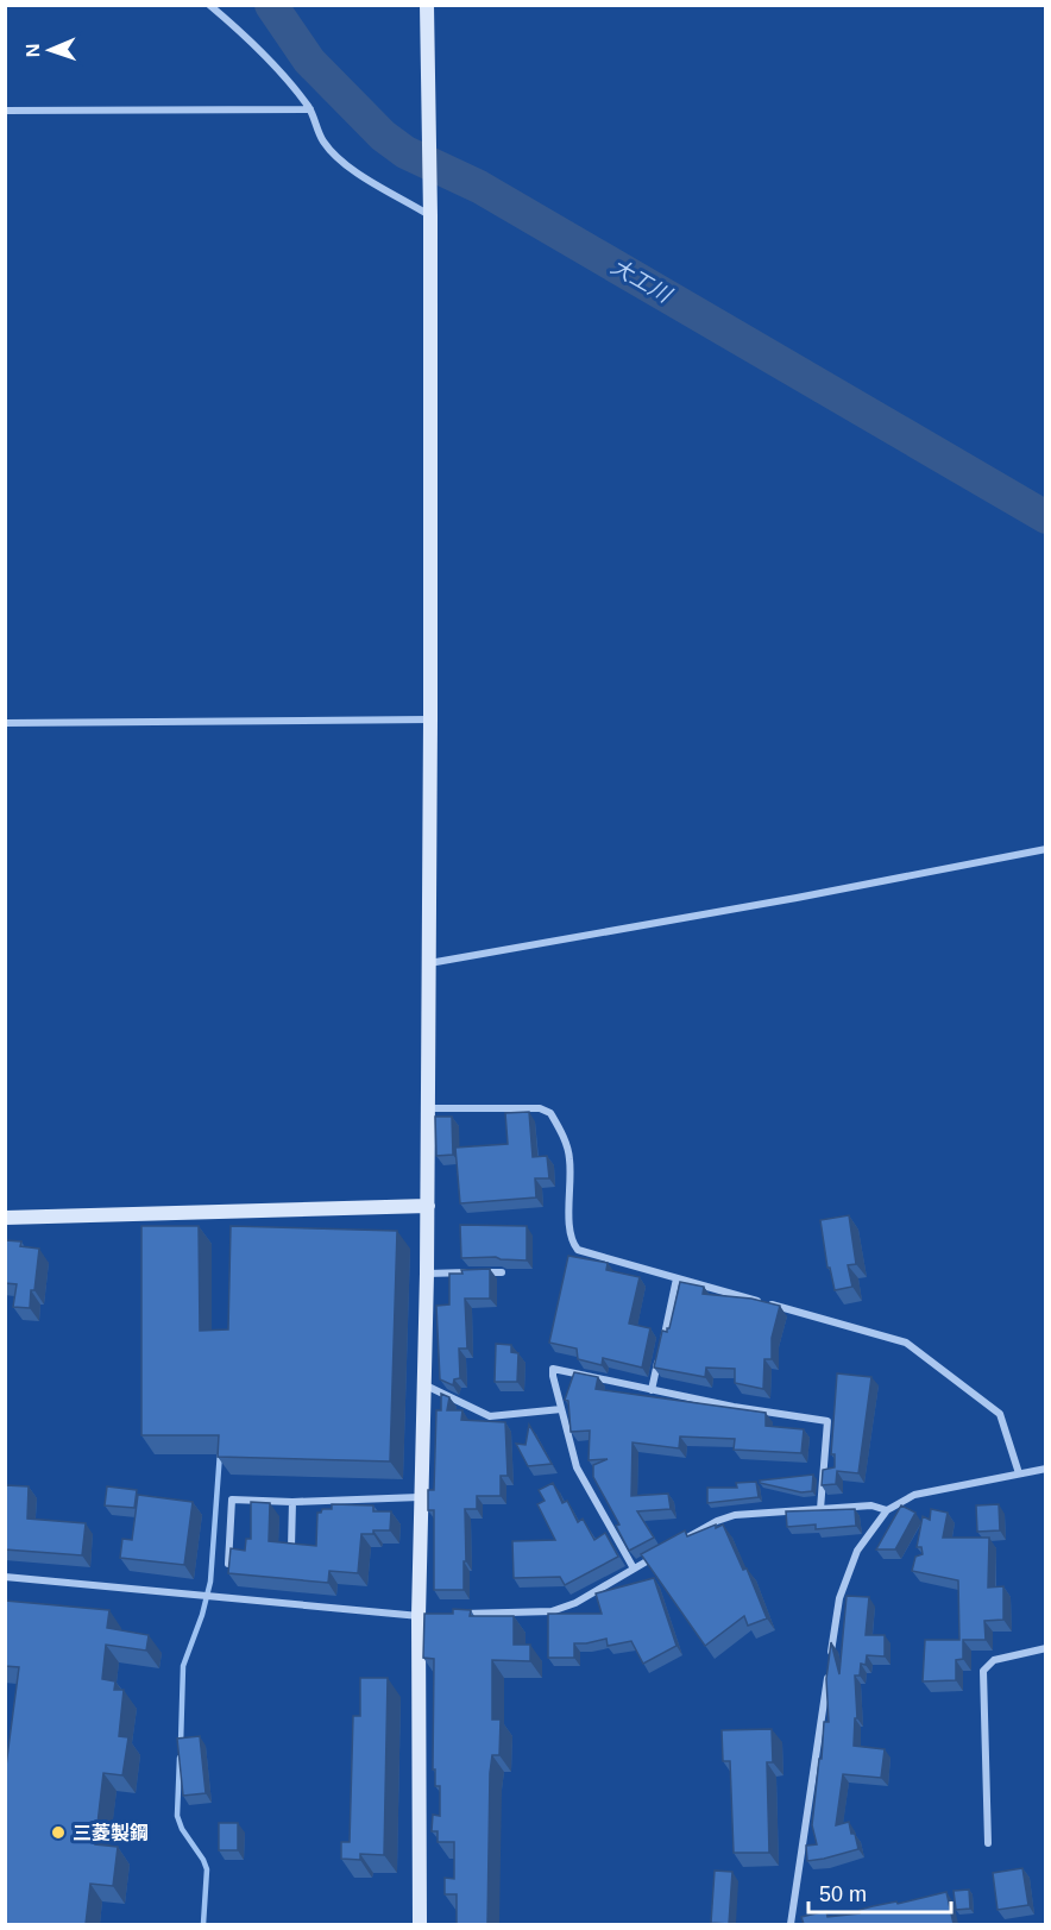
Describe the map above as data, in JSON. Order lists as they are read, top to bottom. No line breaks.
{"water":["大工川"],"places":["三菱製鋼"],"scale_bar":"50 m","north":"left"}
